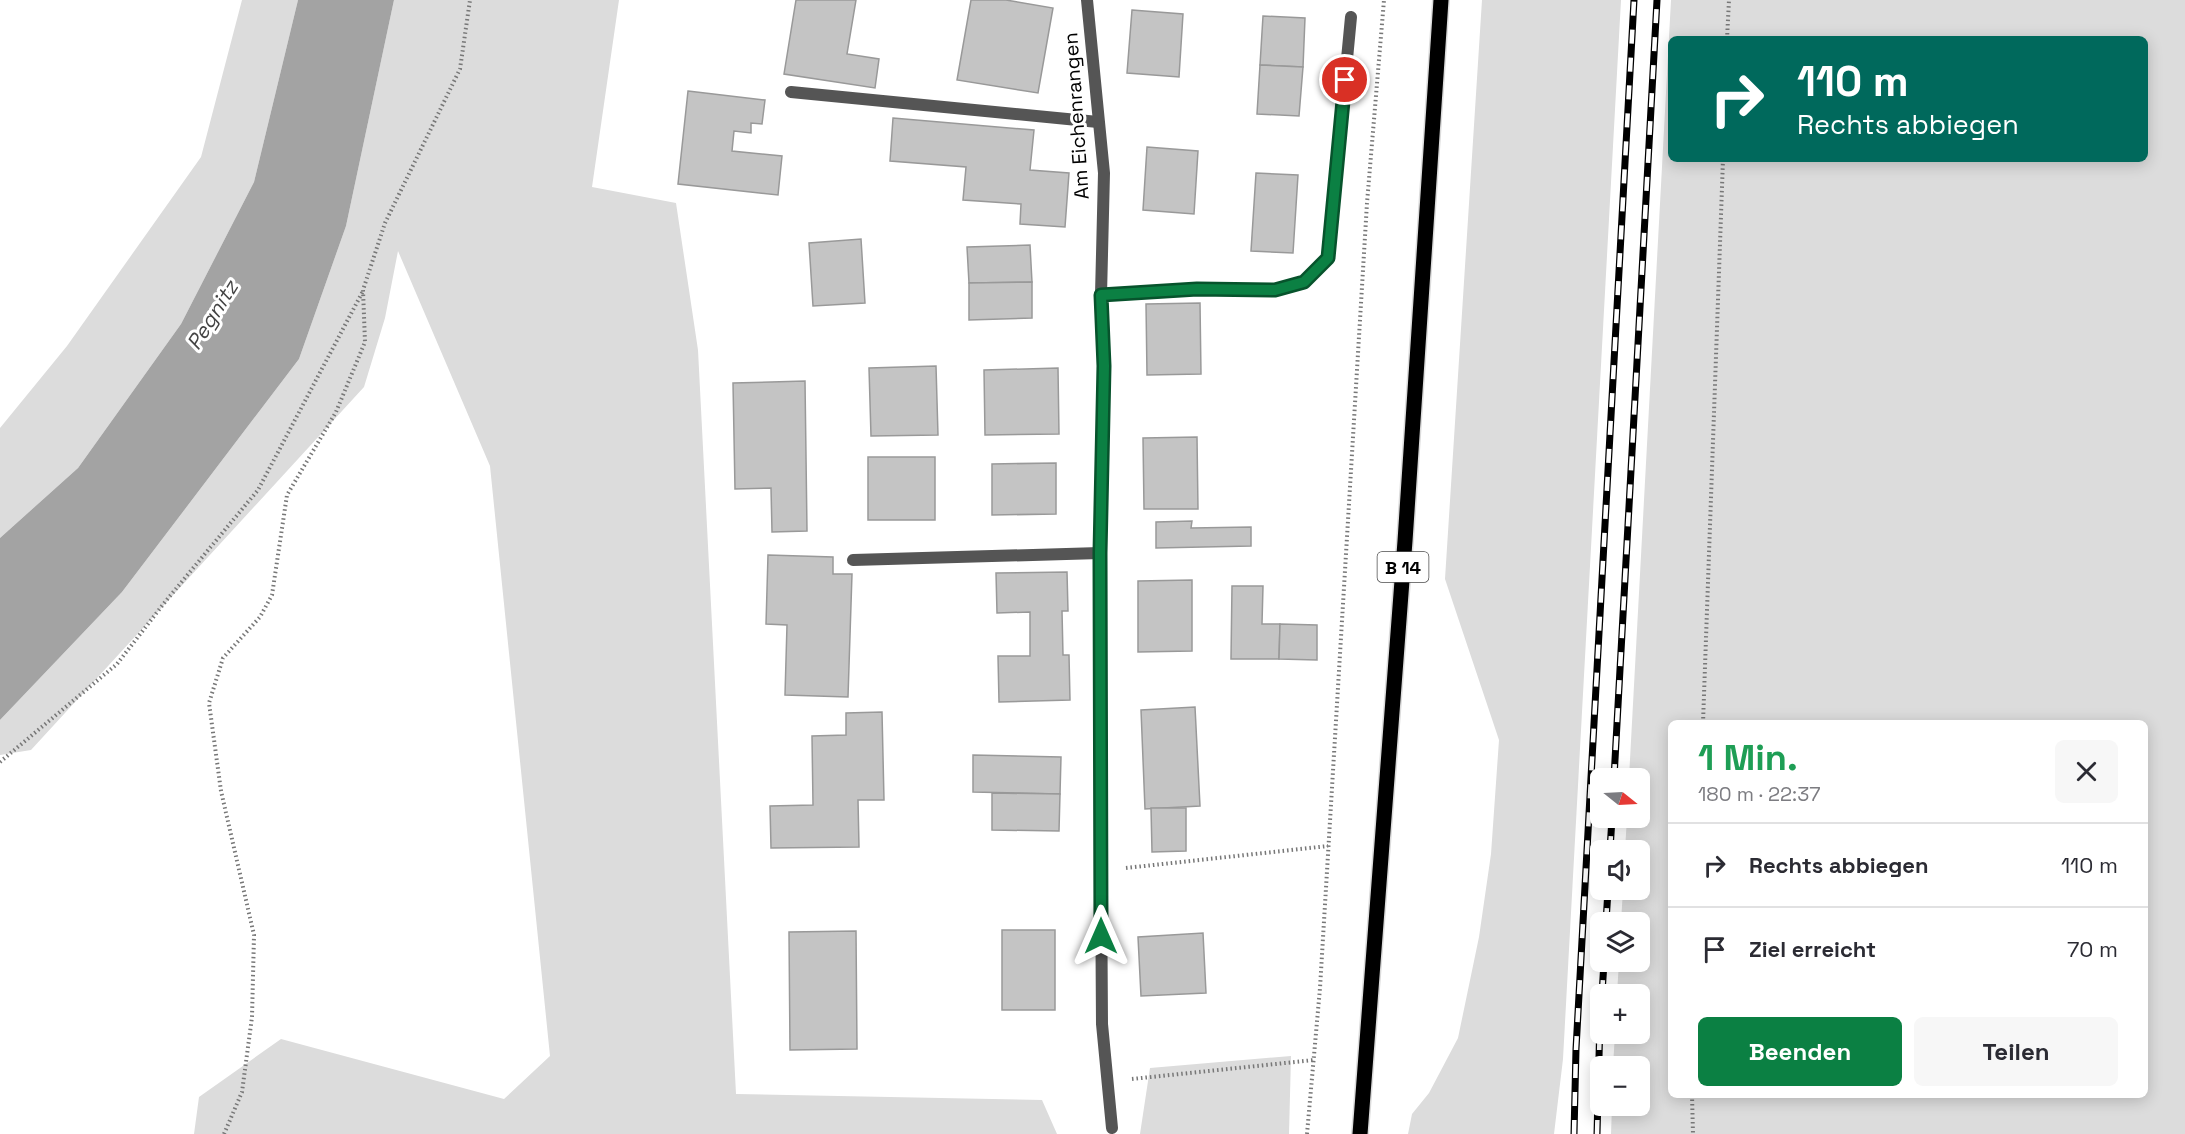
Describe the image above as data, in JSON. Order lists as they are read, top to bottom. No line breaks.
{"streets":{"main road":["B 14"],"street":["Am Eichenrangen"]},"water":["Pegnitz"],"north":"right","page":{"turn":["110 m","Rechts abbiegen"],"heading":["1 Min.","180 m · 22:37"],"map_buttons":["+","−"],"list":[{"name":"Rechts abbiegen","value":"110 m"},{"name":"Ziel erreicht","value":"70 m"}],"buttons":["Beenden","Teilen"]}}
